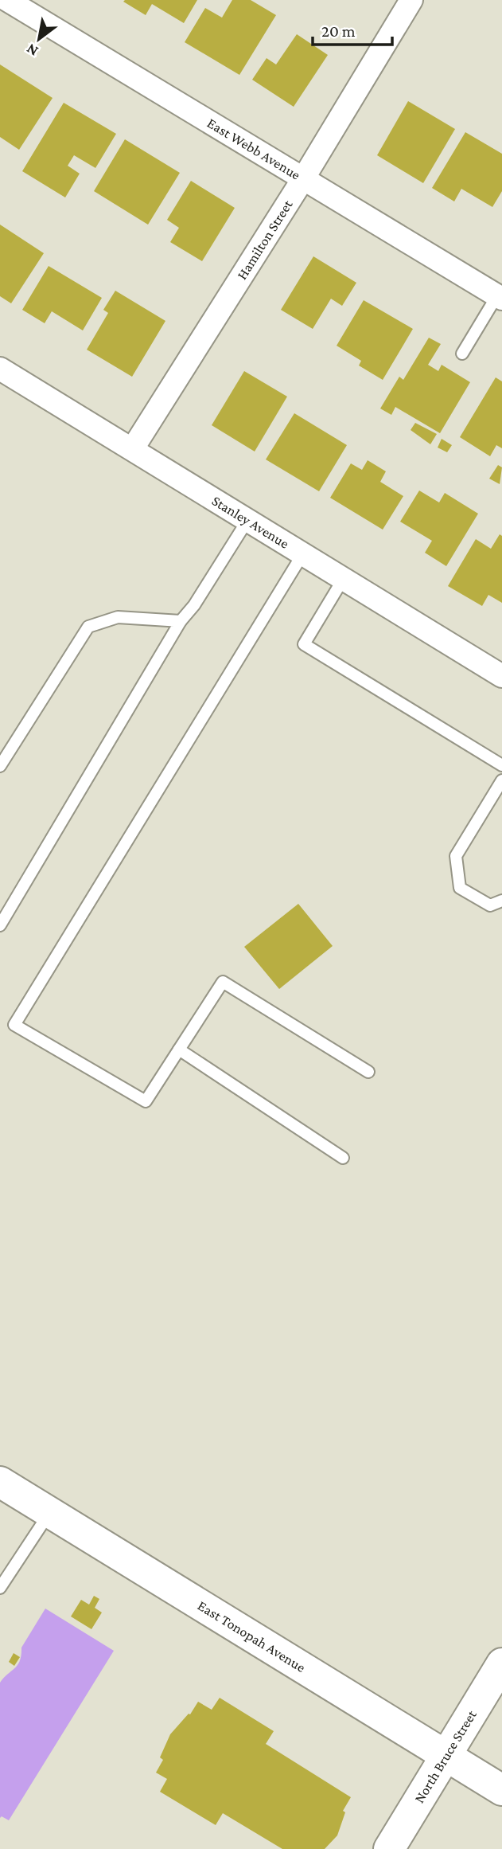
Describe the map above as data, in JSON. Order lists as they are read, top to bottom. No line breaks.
{"streets":{"street":["East Webb Avenue","Hamilton Street","Stanley Avenue","East Tonopah Avenue","North Bruce Street"]},"crossings":[["East Webb Avenue","Hamilton Street"],["Hamilton Street","Stanley Avenue"],["East Tonopah Avenue","North Bruce Street"]],"scale_bar":"20 m","north":"bottom left"}
